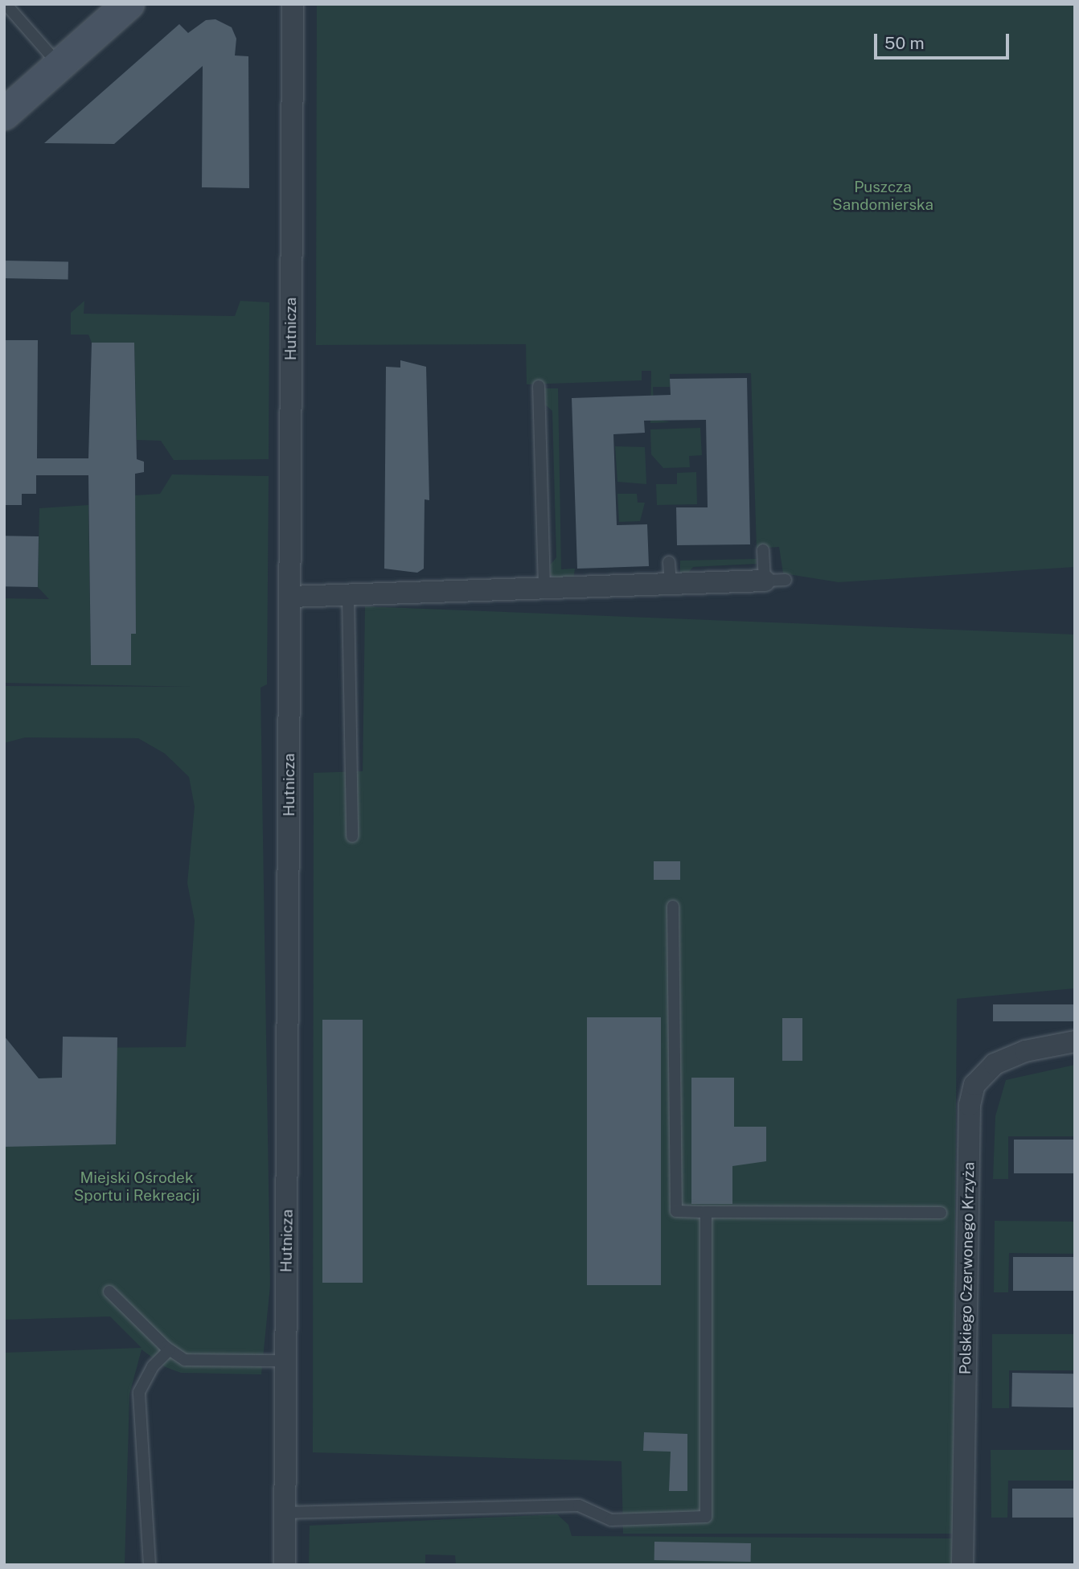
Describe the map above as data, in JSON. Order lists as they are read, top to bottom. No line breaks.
{"streets":{"street":["Hutnicza","Polskiego Czerwonego Krzyża"]},"parks":["Puszcza Sandomierska","Miejski Ośrodek Sportu i Rekreacji"],"scale_bar":"50 m"}
